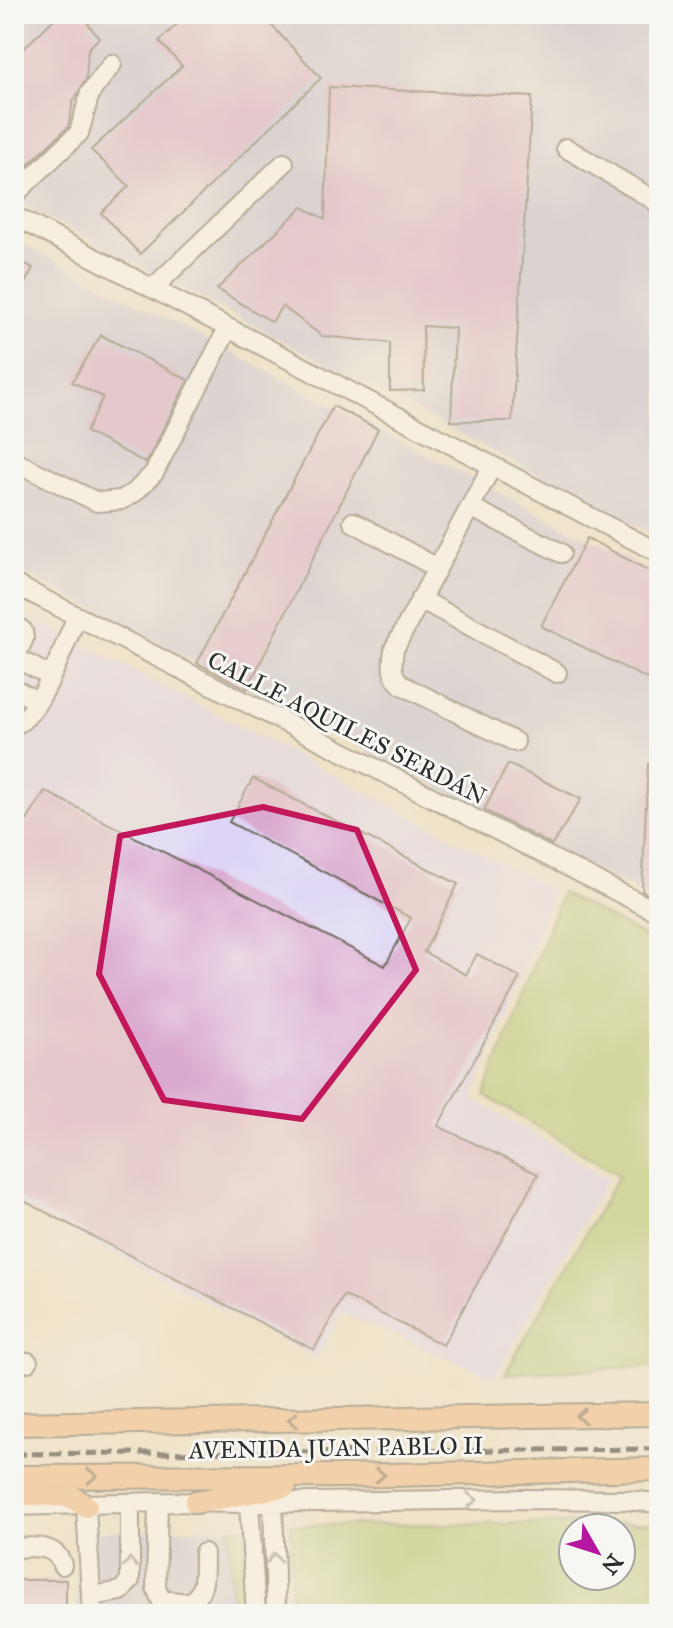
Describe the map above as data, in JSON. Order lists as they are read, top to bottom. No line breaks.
{"streets":{"main road":["AVENIDA JUAN PABLO II"],"street":["CALLE AQUILES SERDÁN"]},"north":"bottom right"}
